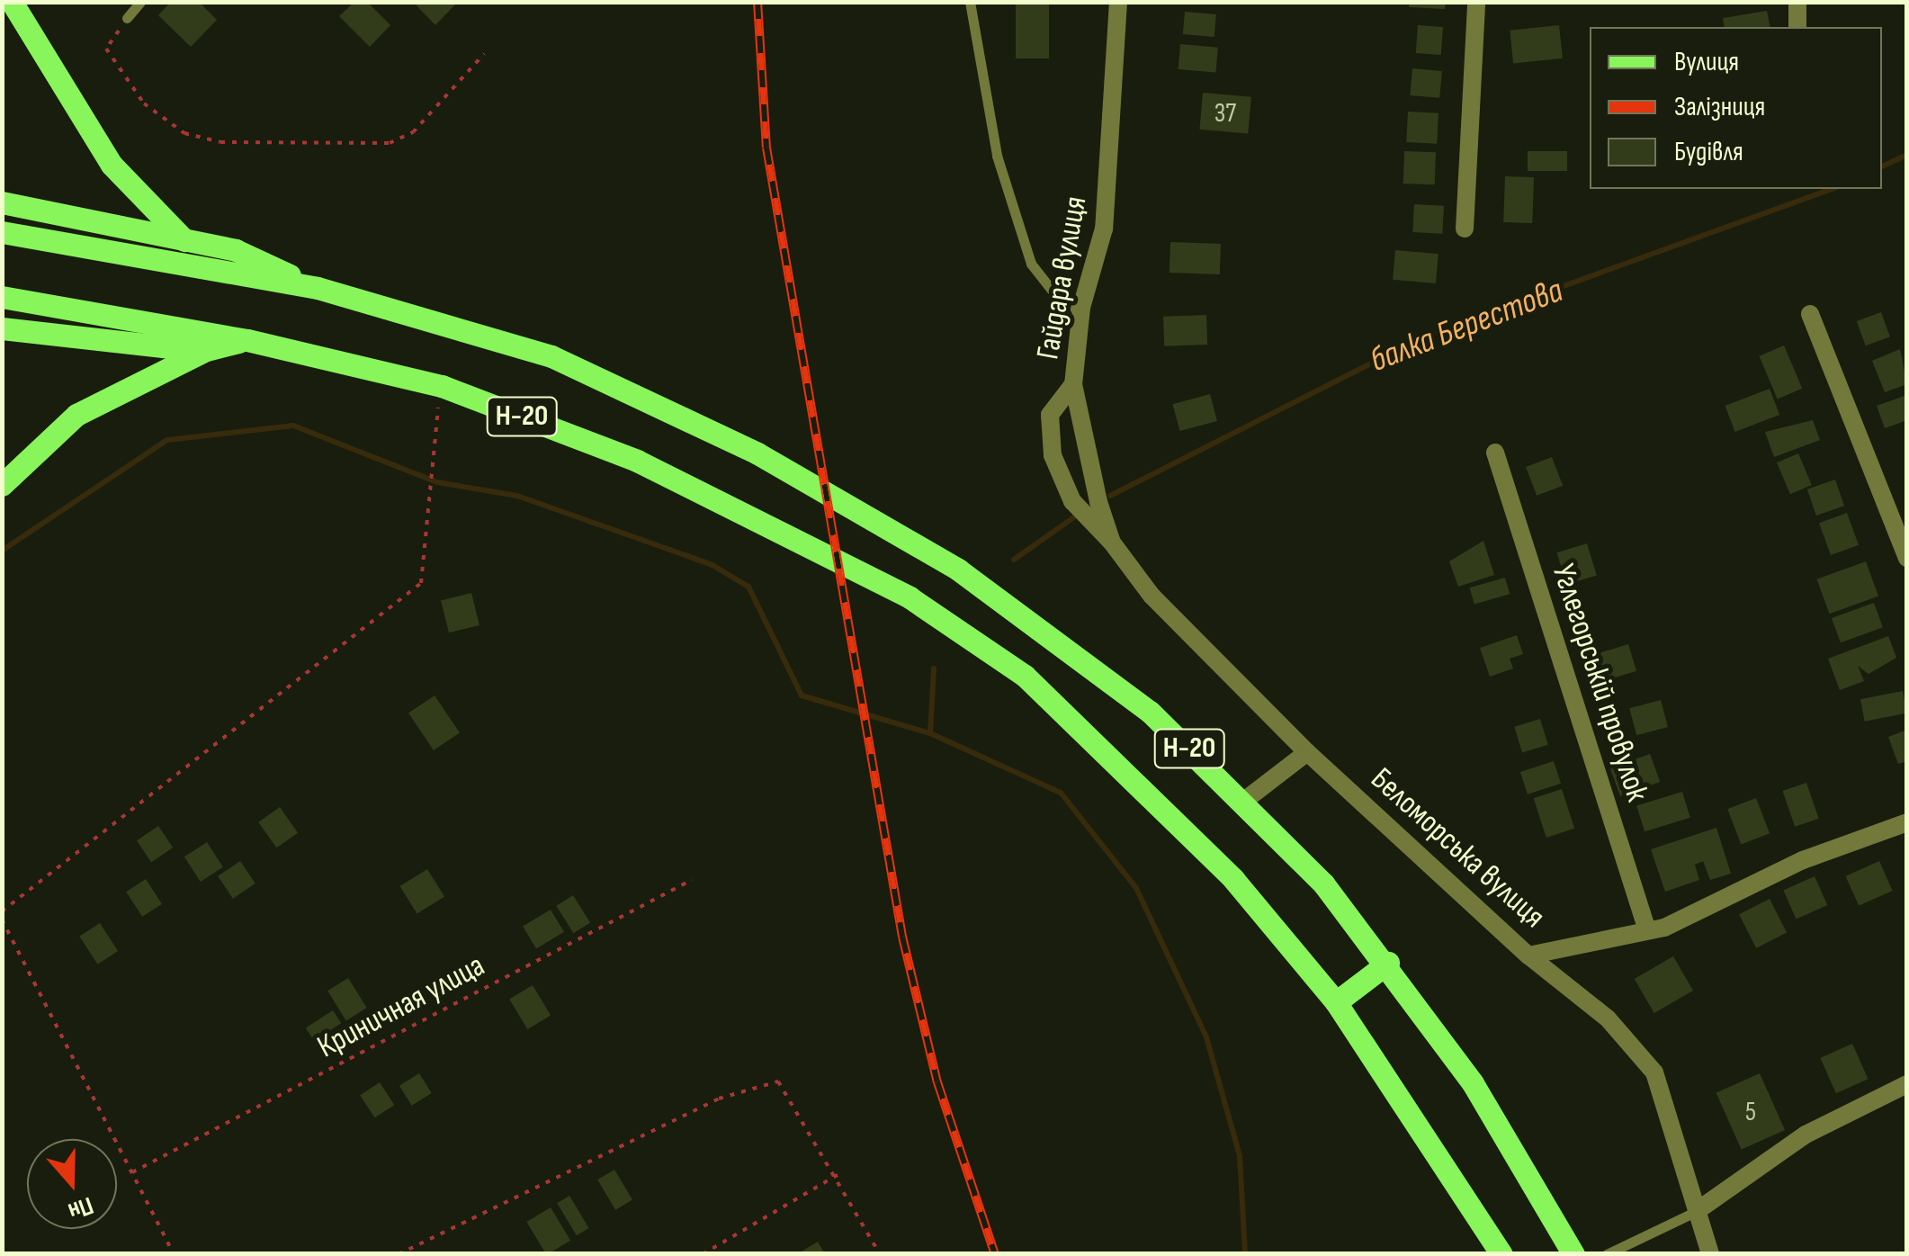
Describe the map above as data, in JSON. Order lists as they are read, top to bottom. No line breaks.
{"streets":{"main road":["Н-20"],"street":["Гайдара вулиця","Углегорськiй провулок","Беломорська вулиця"],"path":["Криничная улица"]},"crossings":[["Гайдара вулиця","Беломорська вулиця"],["Углегорськiй провулок","Беломорська вулиця"]],"water":["балка Берестова"],"house_numbers":["37","5"],"legend":["Вулиця","Залізниця","Будівля"],"north":"bottom"}
